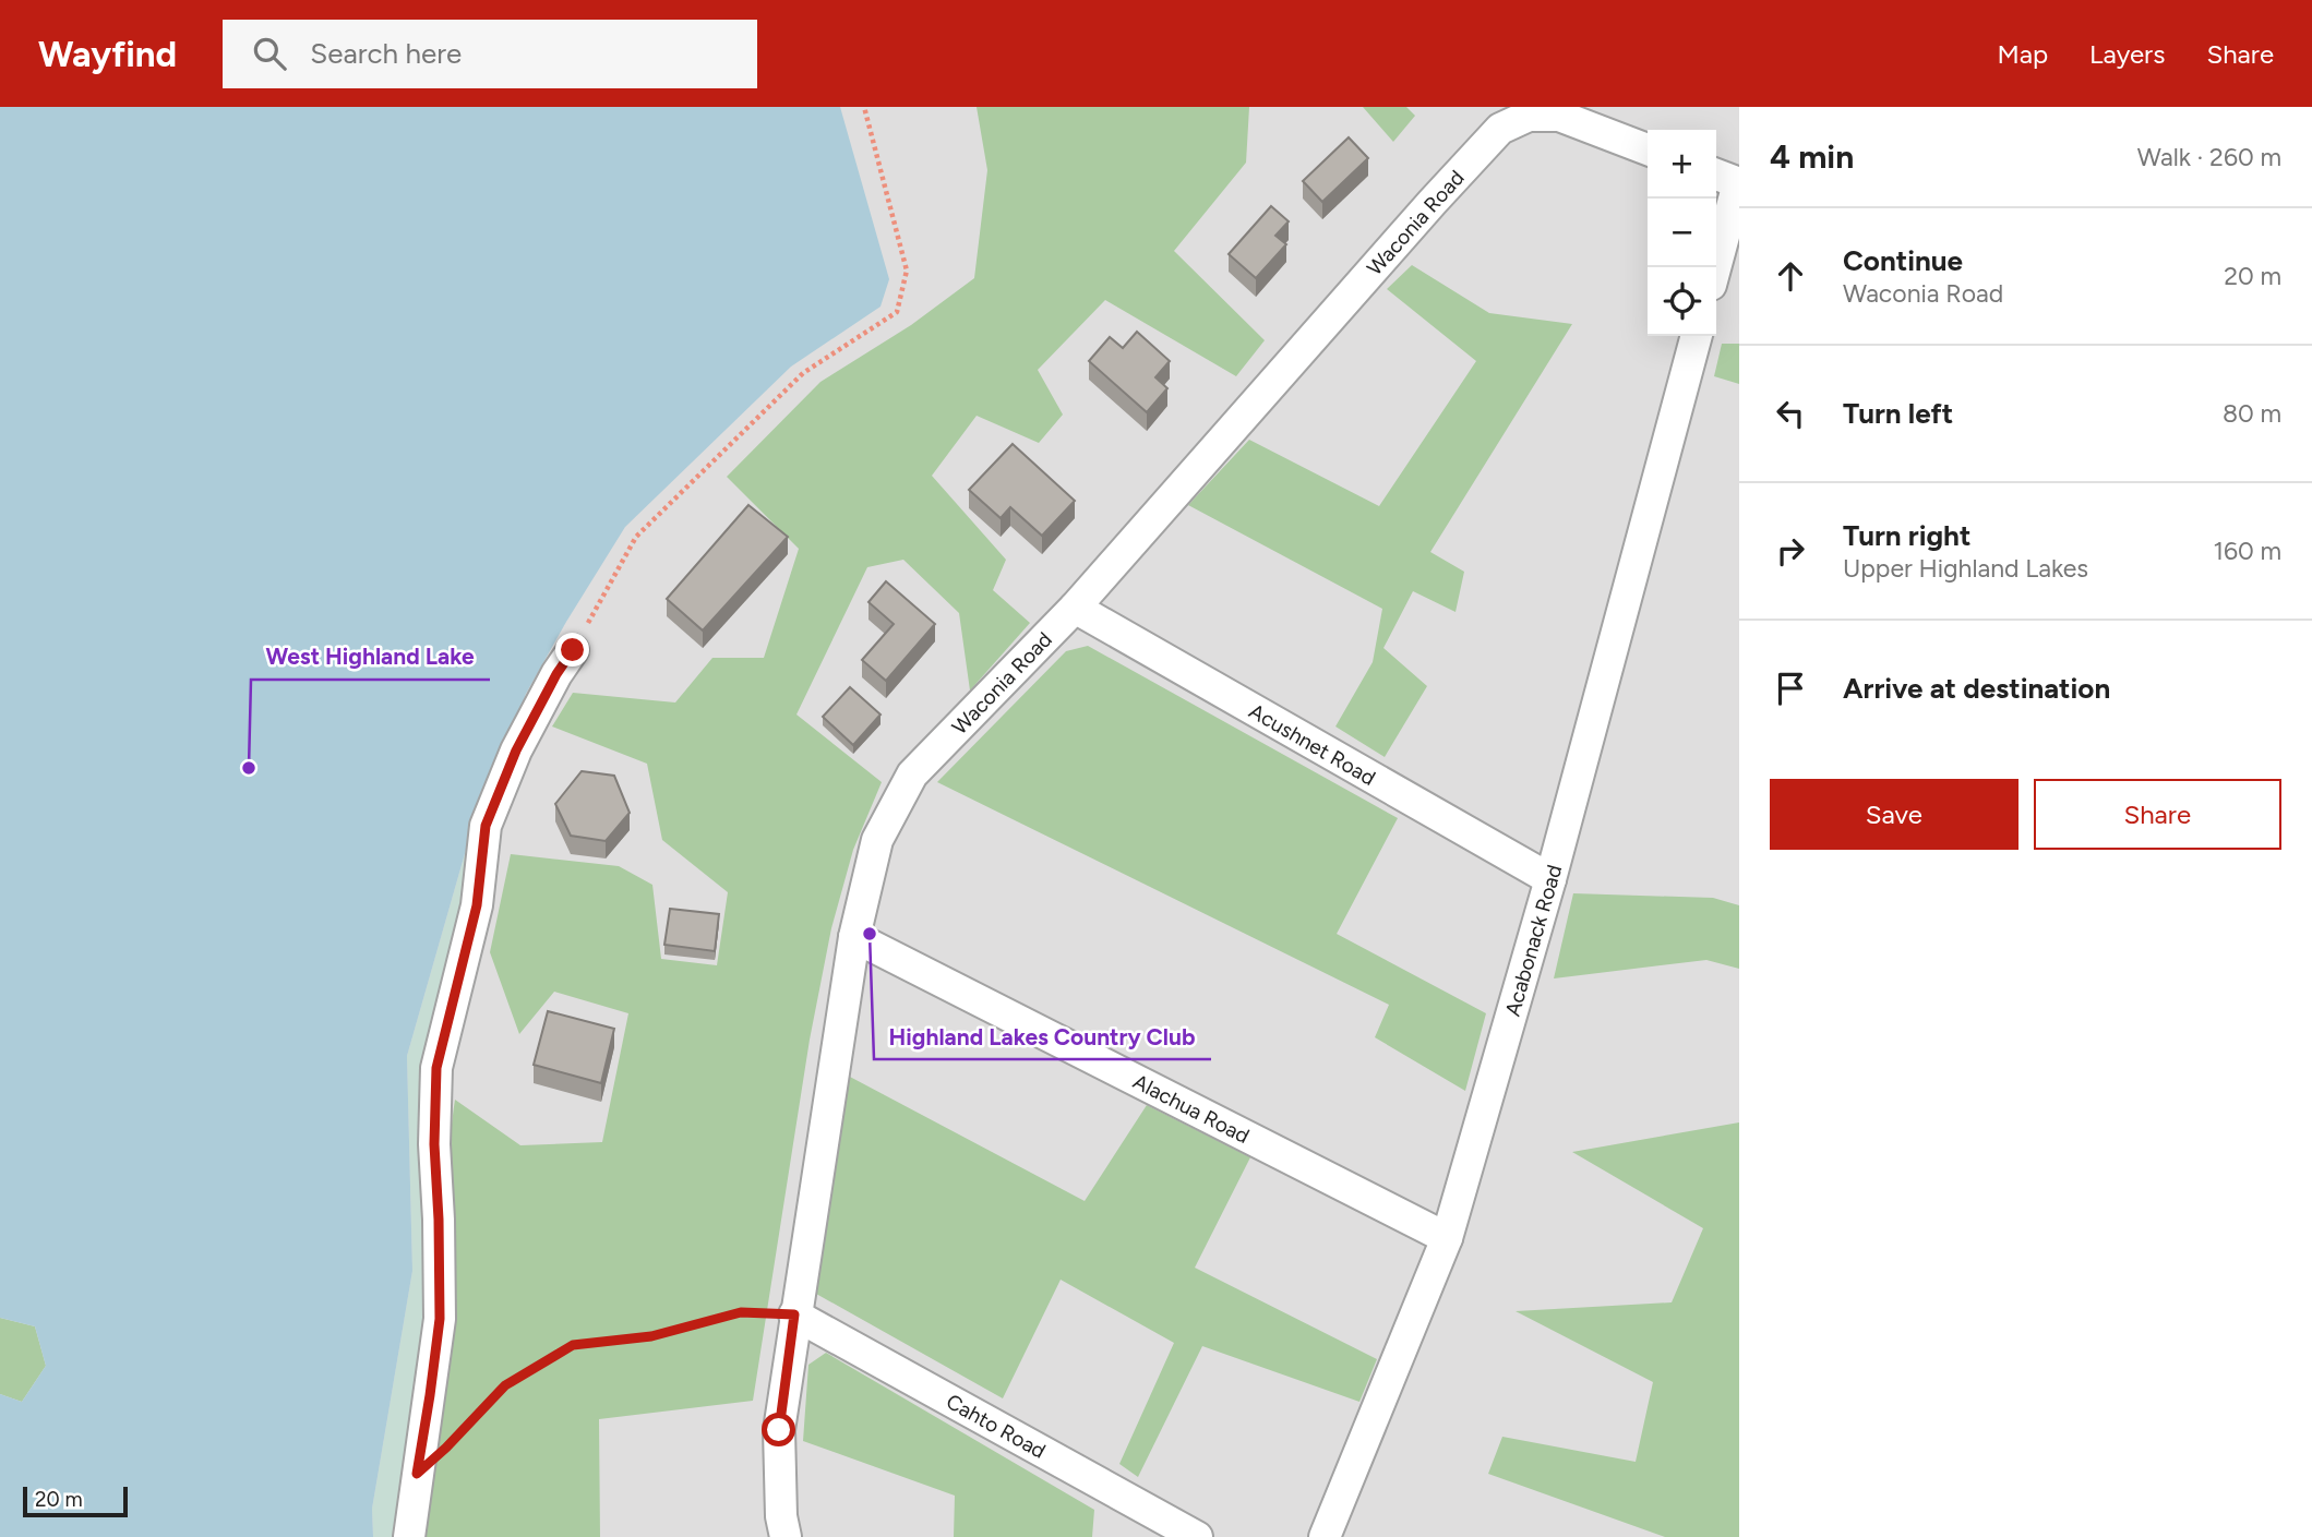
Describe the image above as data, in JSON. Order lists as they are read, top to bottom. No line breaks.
{"streets":{"street":["Waconia Road","Acushnet Road","Acabonack Road","Alachua Road","Cahto Road"]},"crossings":[["Waconia Road","Acushnet Road"],["Waconia Road","Alachua Road"],["Waconia Road","Cahto Road"],["Acushnet Road","Acabonack Road"],["Acabonack Road","Alachua Road"]],"places":["West Highland Lake","Highland Lakes Country Club"],"scale_bar":"20 m","page":{"header":"Wayfind","search":"Search here","nav":["Map","Layers","Share"],"heading":["4 min","Walk · 260 m"],"map_buttons":["+","−"],"list":[["Continue","Waconia Road","20 m"],["Turn left","80 m"],["Turn right","Upper Highland Lakes","160 m"],"Arrive at destination"],"buttons":["Save","Share"],"scale":"20 m"}}
